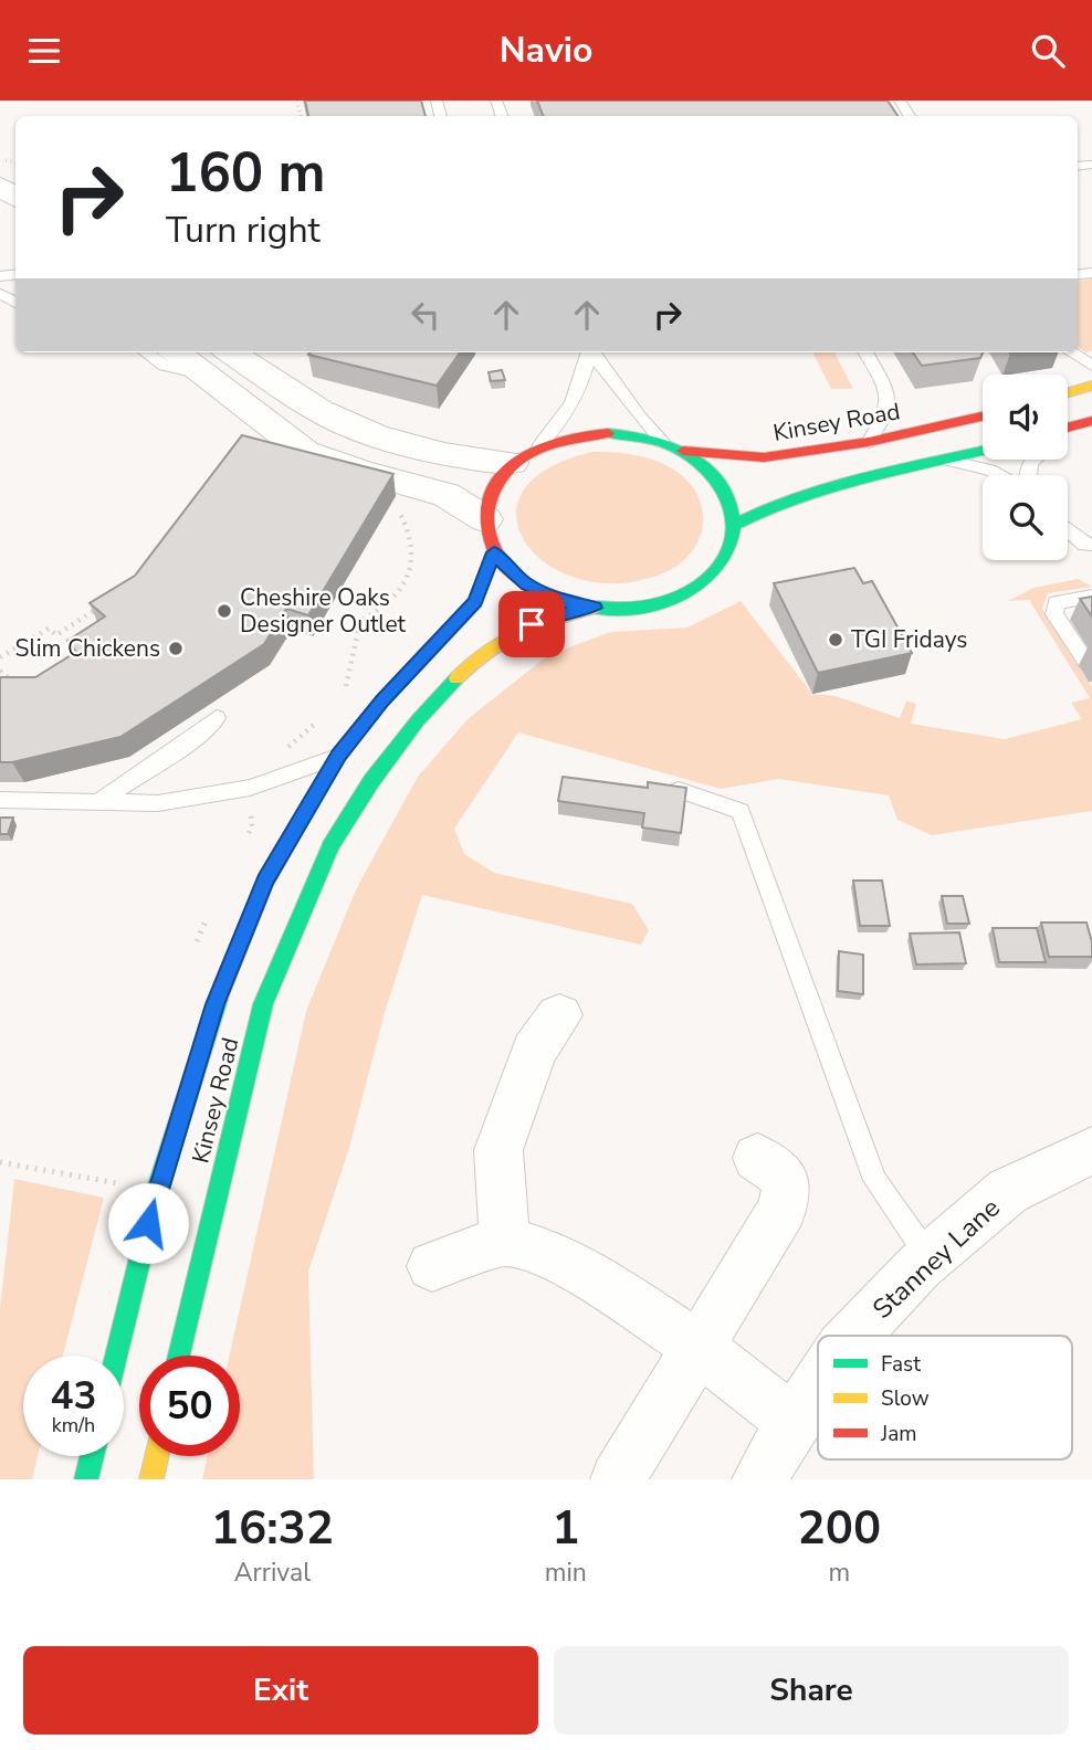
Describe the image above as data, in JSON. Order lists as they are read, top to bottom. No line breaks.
{"streets":{"main road":["Kinsey Road"],"street":["Stanney Lane"]},"places":["Cheshire Oaks Designer Outlet","TGI Fridays","Slim Chickens"],"legend":["Fast","Slow","Jam"],"page":{"header":"Navio","turn":["160 m","Turn right"],"speed":"43 km/h","limit":"50","eta":["16:32","Arrival","1","min","200","m"],"buttons":["Exit","Share"]}}
